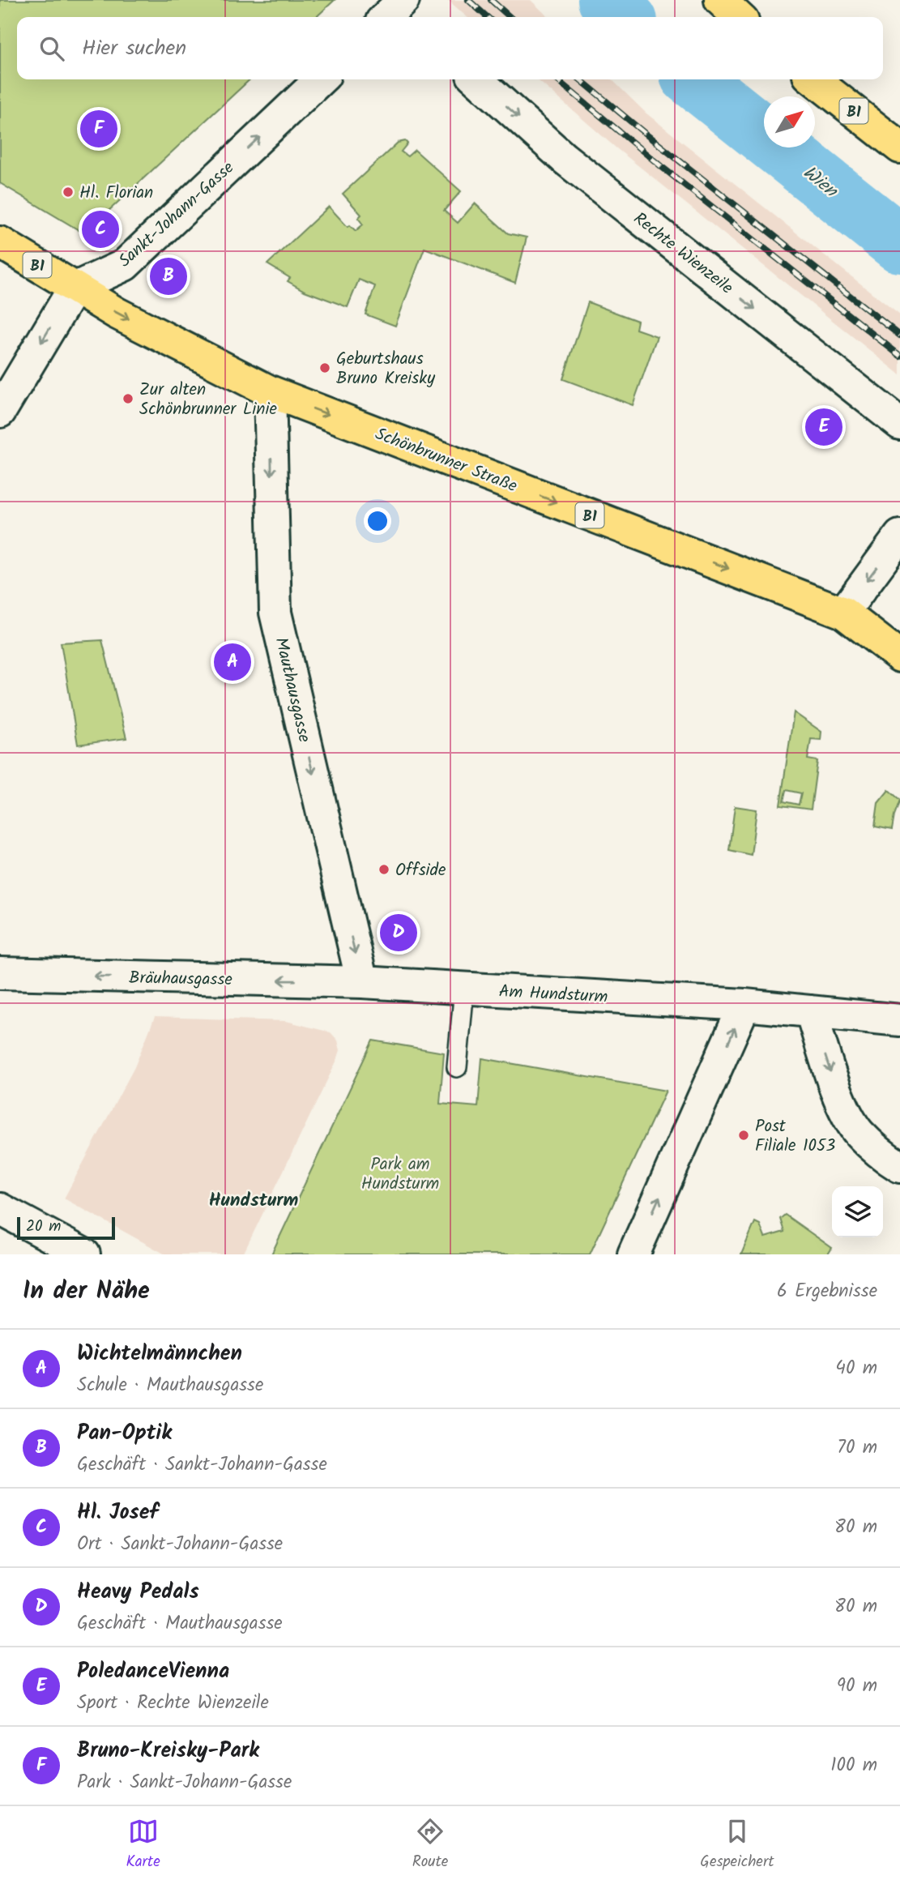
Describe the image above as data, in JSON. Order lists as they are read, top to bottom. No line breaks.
{"streets":{"main road":["B1","Schönbrunner Straße"],"street":["Sankt-Johann-Gasse","Rechte Wienzeile","Mauthausgasse","Bräuhausgasse","Am Hundsturm"]},"crossings":[["Sankt-Johann-Gasse","Schönbrunner Straße"],["Schönbrunner Straße","Mauthausgasse"],["Mauthausgasse","Bräuhausgasse"],["Mauthausgasse","Am Hundsturm"],["Bräuhausgasse","Am Hundsturm"]],"one_way":["Sankt-Johann-Gasse","Rechte Wienzeile","Schönbrunner Straße","Mauthausgasse","Bräuhausgasse"],"districts":["Hundsturm"],"water":["Wien"],"parks":["Park am Hundsturm"],"places":["Hl. Florian","Geburtshaus Bruno Kreisky","Zur alten Schönbrunner Linie","Offside","Post Filiale 1053"],"scale_bar":"20 m","north":"top right","page":{"search":"Hier suchen","pins":["F","C","B","E","A","D"],"scale":"20 m","heading":["In der Nähe","6 Ergebnisse"],"list":[{"mark":"A","name":"Wichtelmännchen","note":"Schule · Mauthausgasse","value":"40 m"},{"mark":"B","name":"Pan-Optik","note":"Geschäft · Sankt-Johann-Gasse","value":"70 m"},{"mark":"C","name":"Hl. Josef","note":"Ort · Sankt-Johann-Gasse","value":"80 m"},{"mark":"D","name":"Heavy Pedals","note":"Geschäft · Mauthausgasse","value":"80 m"},{"mark":"E","name":"PoledanceVienna","note":"Sport · Rechte Wienzeile","value":"90 m"},{"mark":"F","name":"Bruno-Kreisky-Park","note":"Park · Sankt-Johann-Gasse","value":"100 m"}],"nav":["Karte","Route","Gespeichert"]}}
